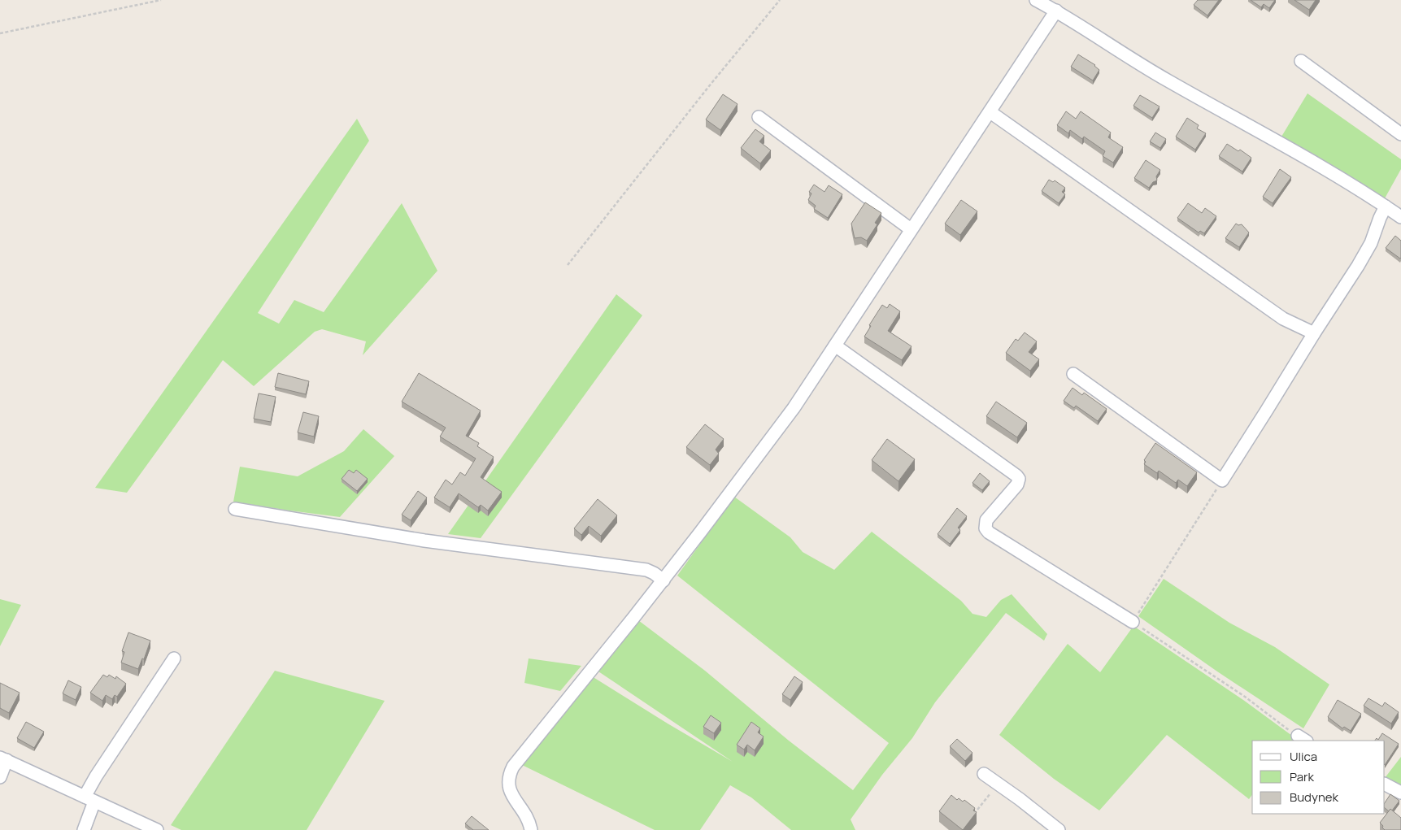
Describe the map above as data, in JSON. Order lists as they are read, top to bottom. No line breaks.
{"legend":["Ulica","Park","Budynek"]}
